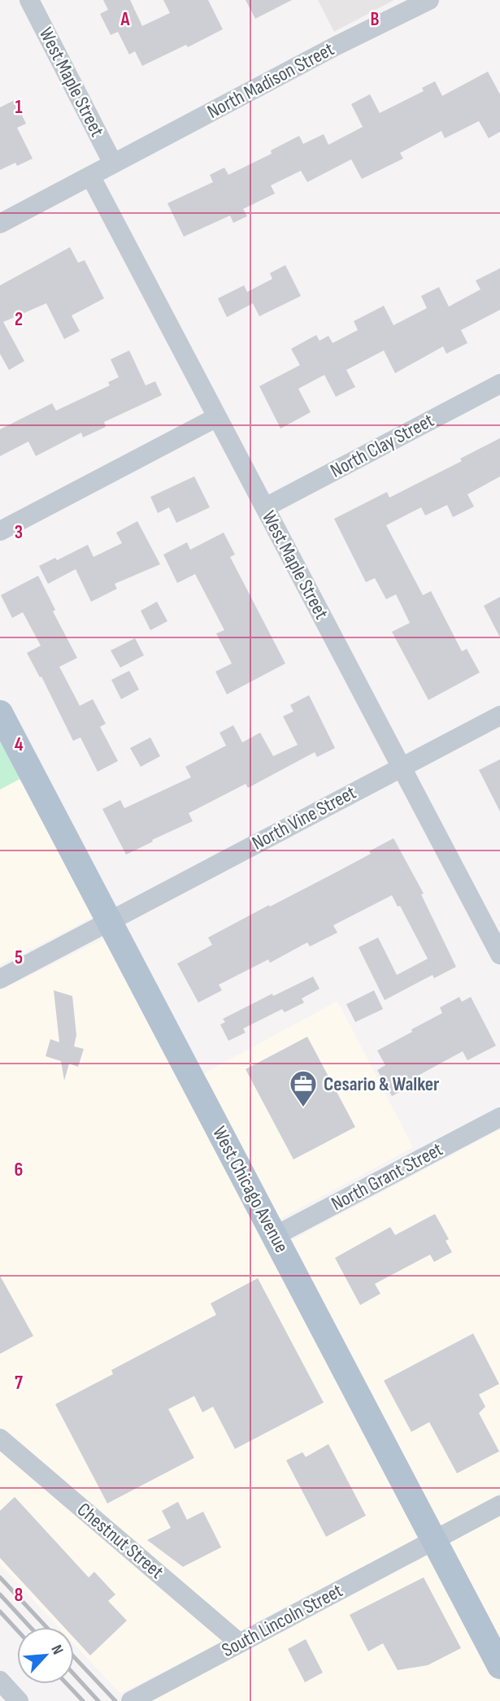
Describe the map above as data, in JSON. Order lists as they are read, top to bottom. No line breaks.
{"streets":{"main road":["West Chicago Avenue"],"street":["North Madison Street","West Maple Street","North Clay Street","North Vine Street","North Grant Street","Chestnut Street","South Lincoln Street"]},"crossings":[["North Madison Street","West Maple Street"],["West Maple Street","North Clay Street"],["West Maple Street","North Vine Street"],["North Vine Street","West Chicago Avenue"],["North Grant Street","West Chicago Avenue"],["West Chicago Avenue","South Lincoln Street"],["Chestnut Street","South Lincoln Street"]],"places":{"office":["Cesario & Walker"]},"north":"top right","grid":{"columns":["A","B"],"rows":["1","2","3","4","5","6","7","8"]}}
